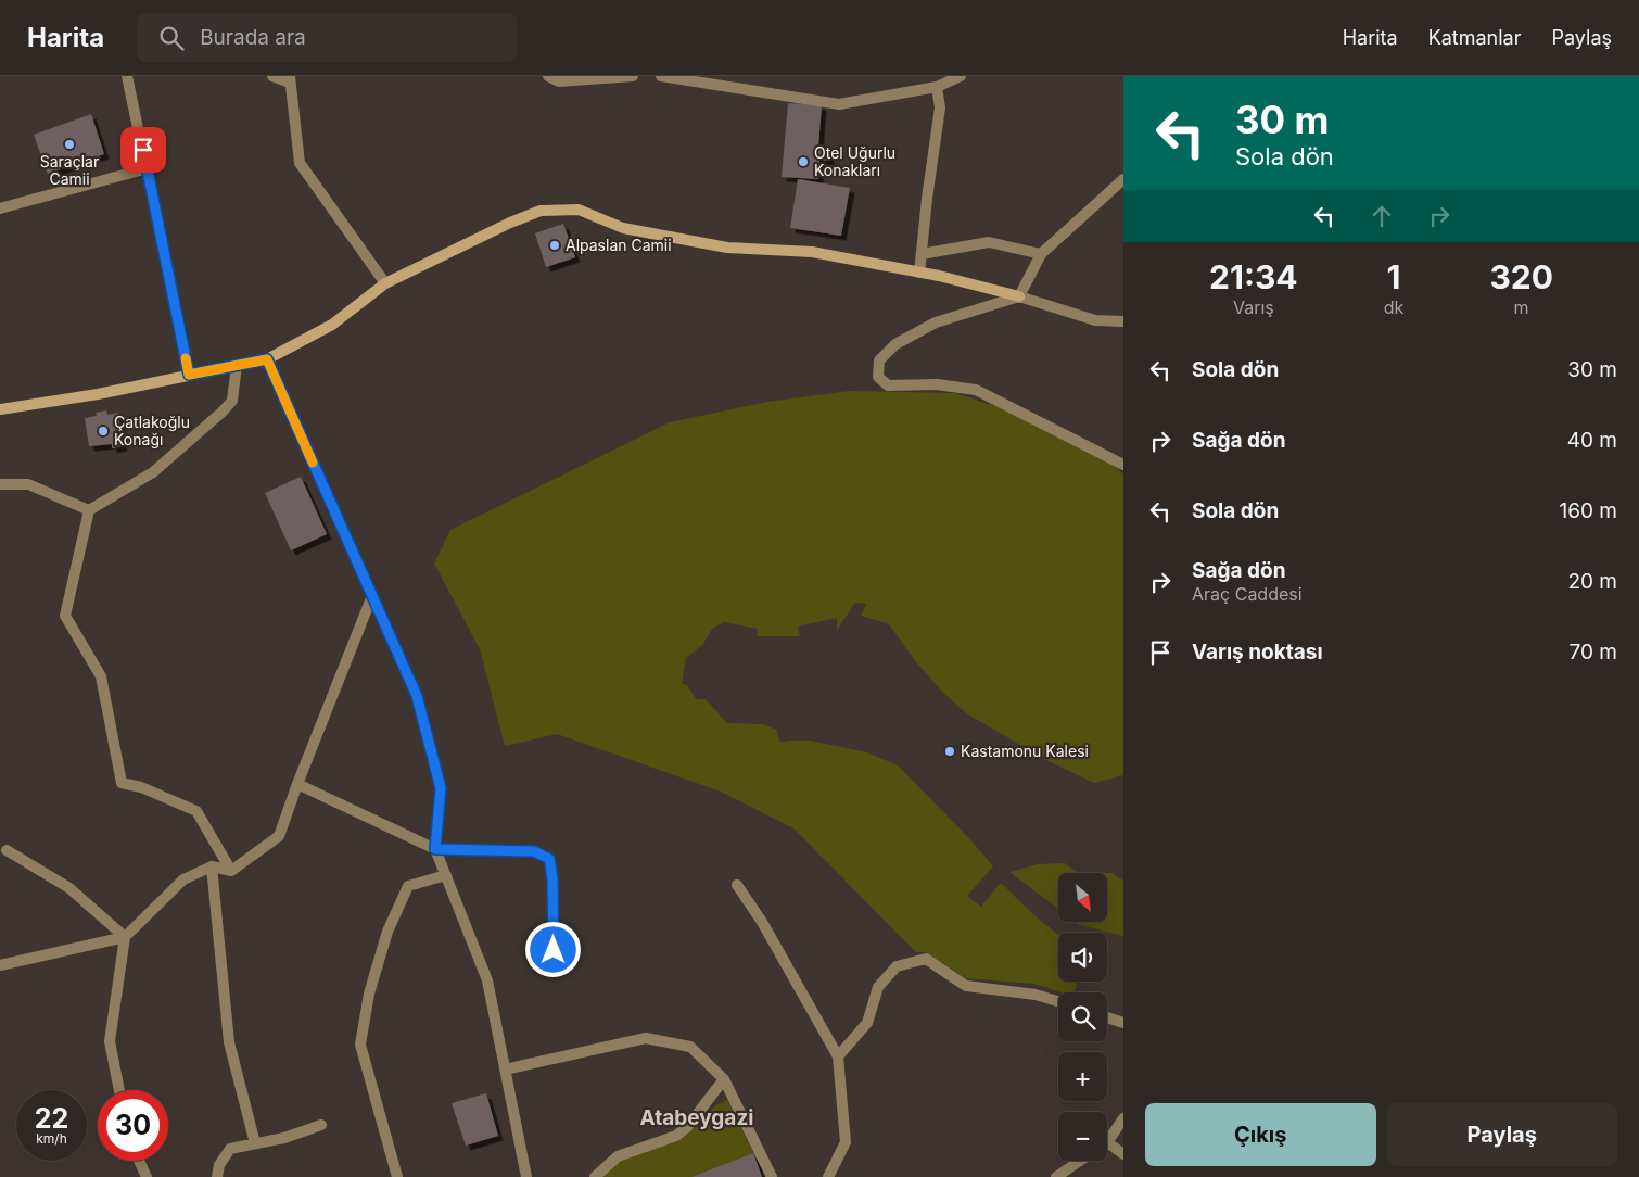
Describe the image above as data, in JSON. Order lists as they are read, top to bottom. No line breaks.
{"districts":["Atabeygazi"],"places":["Saraçlar Camii","Otel Uğurlu Konakları","Alpaslan Camii","Çatlakoğlu Konağı","Kastamonu Kalesi"],"north":"bottom right","page":{"header":"Harita","search":"Burada ara","nav":["Harita","Katmanlar","Paylaş"],"turn":["30 m","Sola dön"],"eta":["21:34","Varış","1","dk","320","m"],"list":[{"name":"Sola dön","value":"30 m"},{"name":"Sağa dön","value":"40 m"},{"name":"Sola dön","value":"160 m"},{"name":"Sağa dön","note":"Araç Caddesi","value":"20 m"},{"name":"Varış noktası","value":"70 m"}],"map_buttons":["+","−"],"speed":"22 km/h","limit":"30","buttons":["Çıkış","Paylaş"]}}
